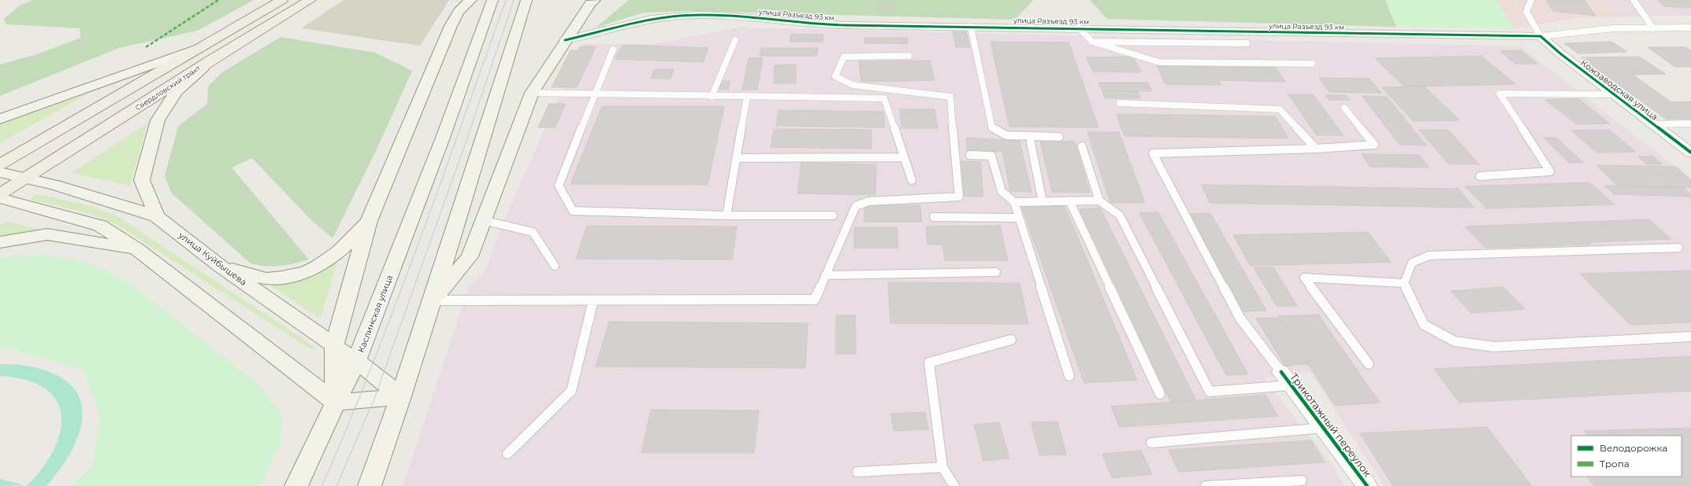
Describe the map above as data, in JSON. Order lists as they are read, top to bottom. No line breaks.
{"streets":{"main road":["Свердловский тракт","улица Куйбышева","Каслинская улица"],"street":["улица Разъезд 93 км","Кожзаводская улица","Трикотажный переулок"]},"crossings":[["улица Разъезд 93 км","Кожзаводская улица"],["Свердловский тракт","улица Куйбышева"],["улица Куйбышева","Каслинская улица"]],"legend":["Велодорожка","Тропа"]}
